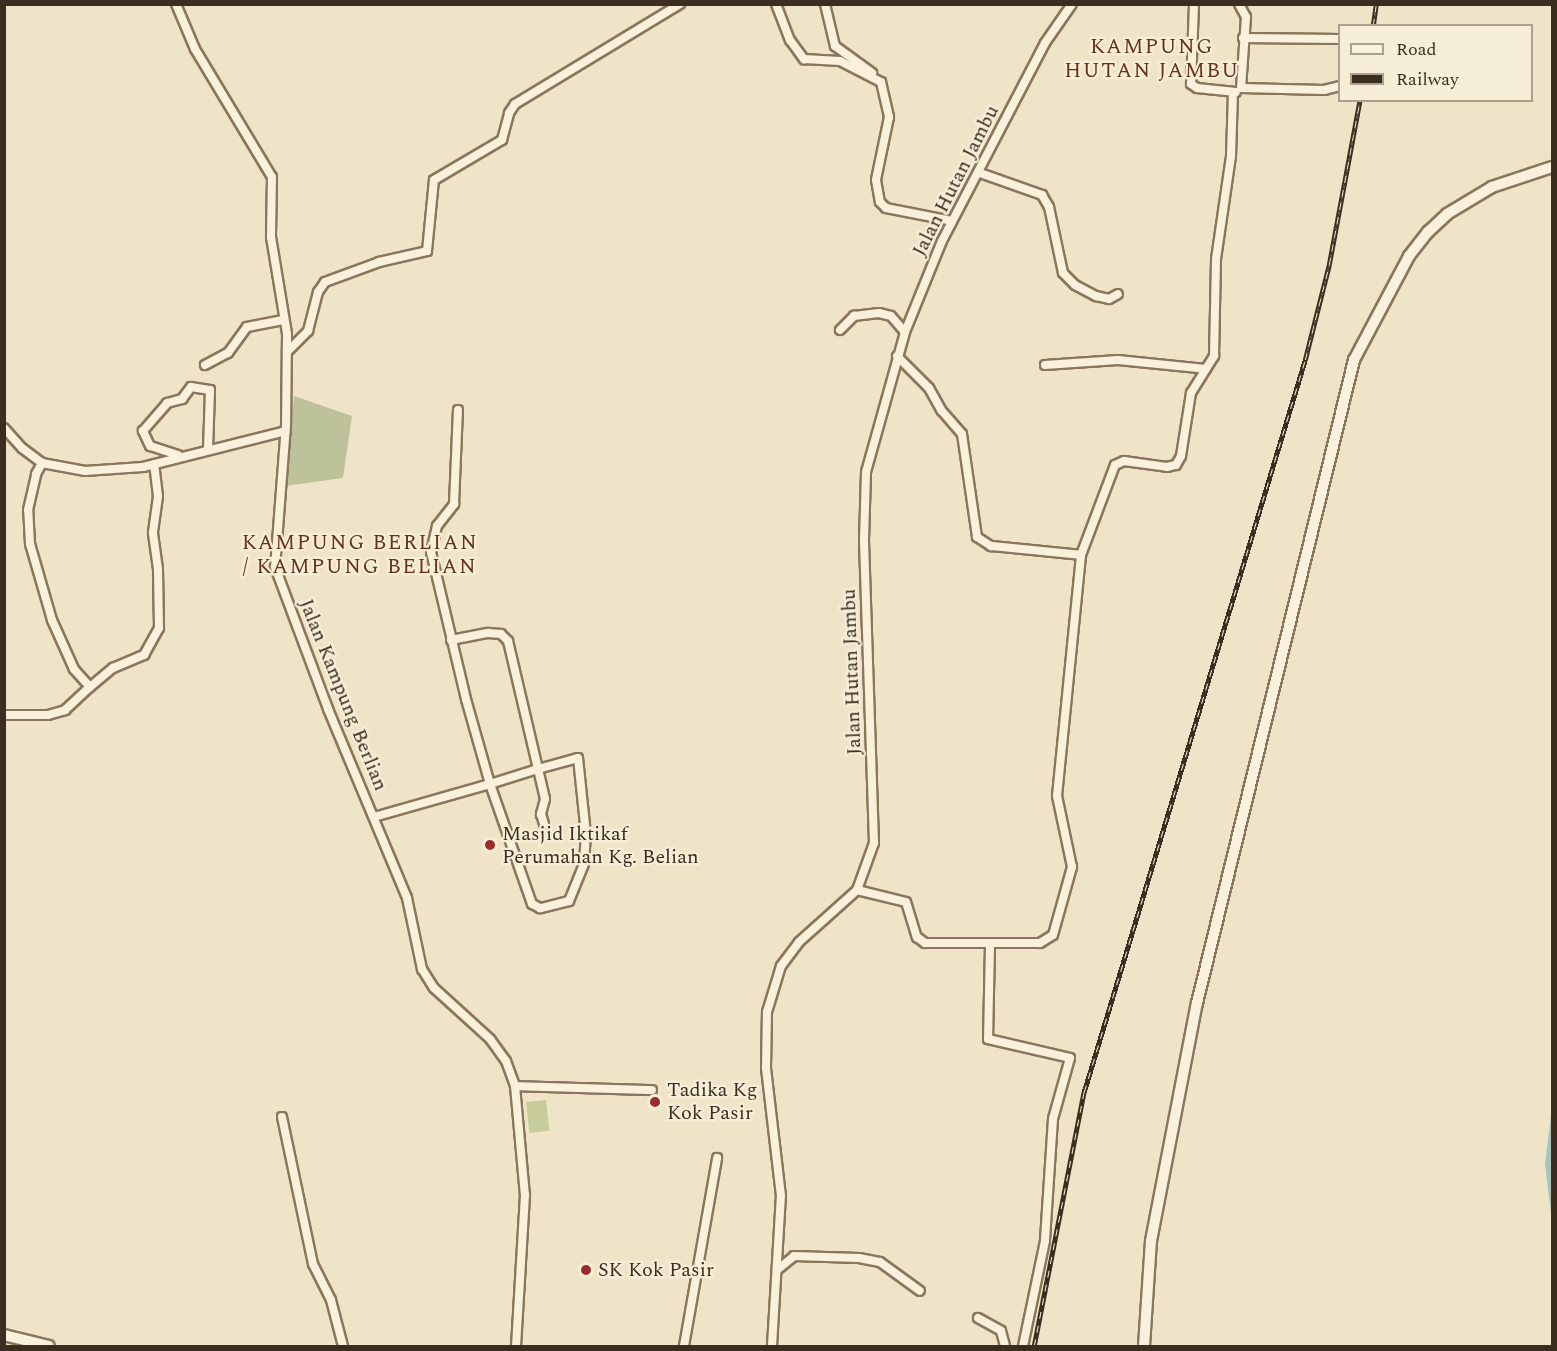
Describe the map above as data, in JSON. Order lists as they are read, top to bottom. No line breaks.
{"streets":{"street":["Jalan Hutan Jambu","Jalan Kampung Berlian"]},"districts":["KAMPUNG HUTAN JAMBU","KAMPUNG BERLIAN / KAMPUNG BELIAN"],"places":["Masjid Iktikaf Perumahan Kg. Belian","Tadika Kg Kok Pasir","SK Kok Pasir"],"legend":["Road","Railway"]}
